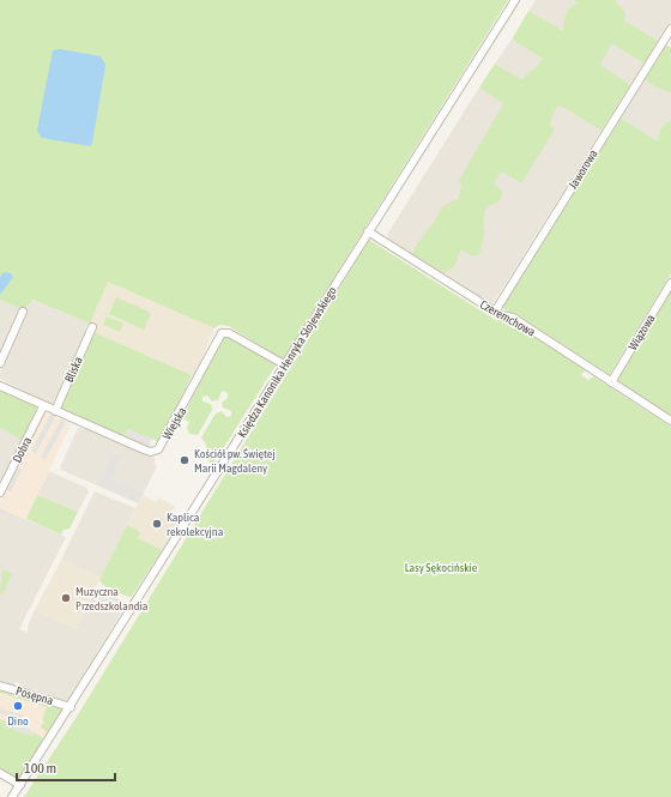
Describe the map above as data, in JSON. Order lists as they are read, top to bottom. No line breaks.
{"streets":{"street":["Jaworowa","Czeremchowa","Wiązowa","Księdza Kanonika Henryka Słojewskiego","Bliska","Wiejska","Dobra","Posępna"]},"crossings":[["Jaworowa","Czeremchowa"],["Czeremchowa","Wiązowa"],["Czeremchowa","Księdza Kanonika Henryka Słojewskiego"],["Księdza Kanonika Henryka Słojewskiego","Wiejska"],["Księdza Kanonika Henryka Słojewskiego","Posępna"],["Bliska","Wiejska"],["Wiejska","Dobra"]],"parks":["Lasy Sękocińskie"],"places":["Kościół pw. Świętej Marii Magdaleny","Kaplica rekolekcyjna","Muzyczna Przedszkolandia","Dino"],"scale_bar":"100 m"}
